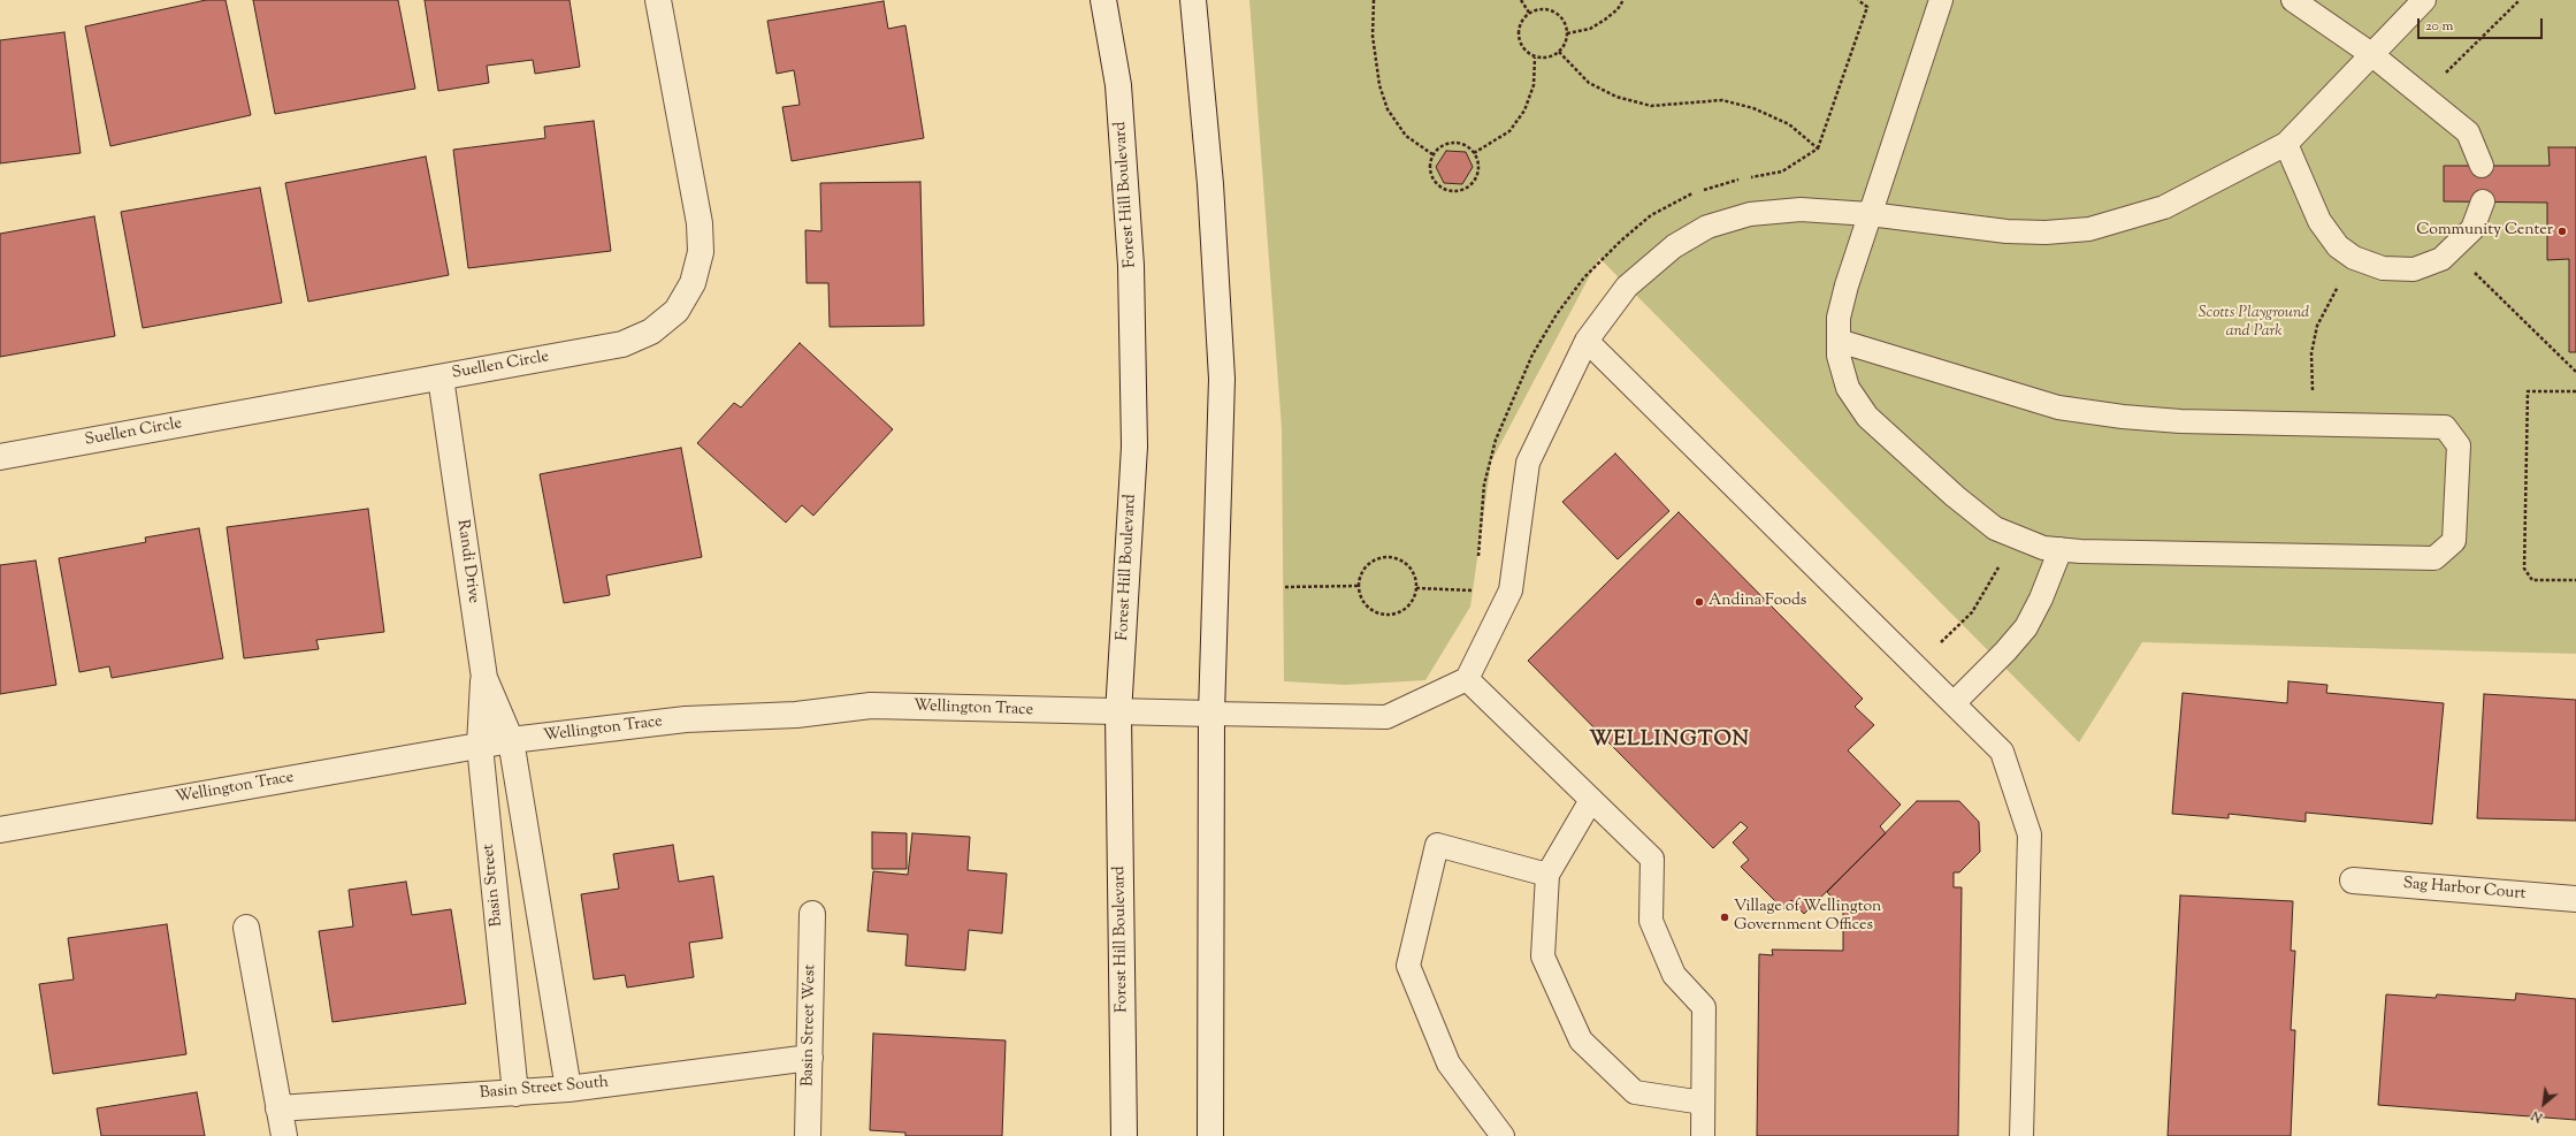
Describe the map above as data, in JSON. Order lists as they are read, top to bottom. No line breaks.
{"streets":{"street":["Forest Hill Boulevard","Suellen Circle","Randi Drive","Wellington Trace","Basin Street","Sag Harbor Court","Basin Street West","Basin Street South"]},"crossings":[["Forest Hill Boulevard","Wellington Trace"],["Suellen Circle","Randi Drive"],["Randi Drive","Wellington Trace"],["Randi Drive","Basin Street"],["Wellington Trace","Basin Street"],["Basin Street","Basin Street South"],["Basin Street West","Basin Street South"]],"districts":["WELLINGTON"],"parks":["Scotts Playground and Park"],"places":["Community Center","Andina Foods","Village of Wellington Government Offices"],"scale_bar":"20 m","north":"bottom left"}
